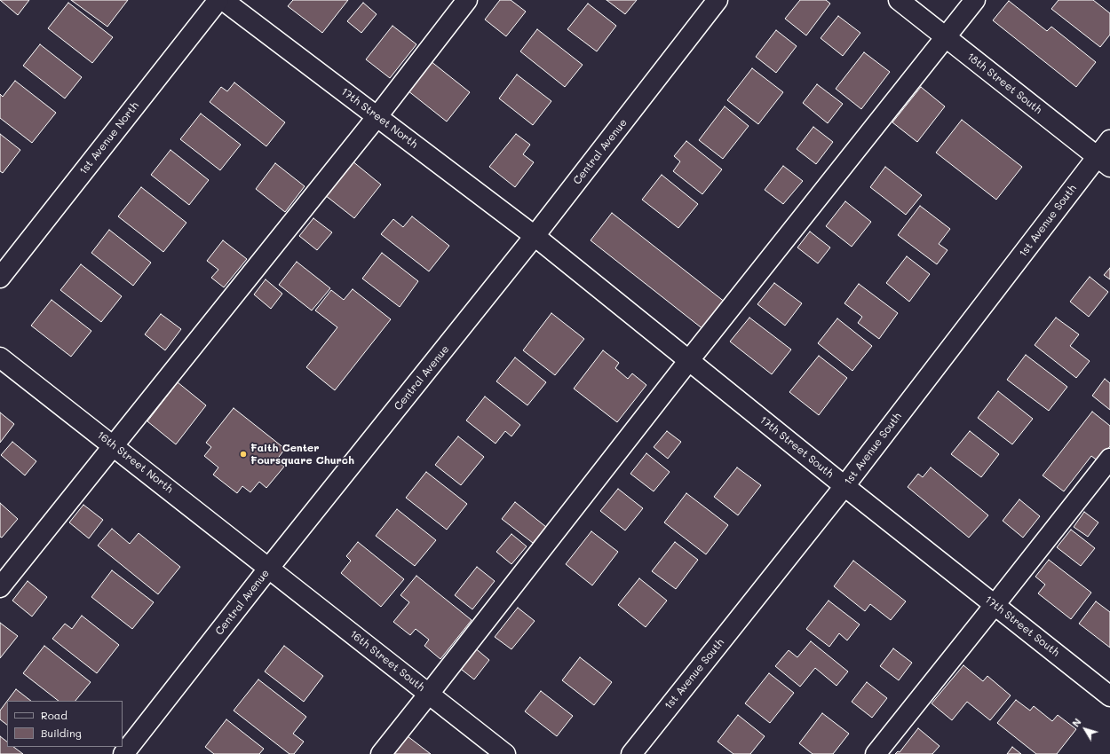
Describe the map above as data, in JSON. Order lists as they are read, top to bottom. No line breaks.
{"streets":{"street":["18th Street South","17th Street North","1st Avenue North","Central Avenue","1st Avenue South","17th Street South","16th Street North","16th Street South"]},"crossings":[["18th Street South","1st Avenue South"],["17th Street North","Central Avenue"],["17th Street North","17th Street South"],["Central Avenue","17th Street South"],["Central Avenue","16th Street North"],["Central Avenue","16th Street South"],["1st Avenue South","17th Street South"],["16th Street North","16th Street South"]],"places":["Faith Center Foursquare Church"],"legend":["Road","Building"],"north":"top left"}
